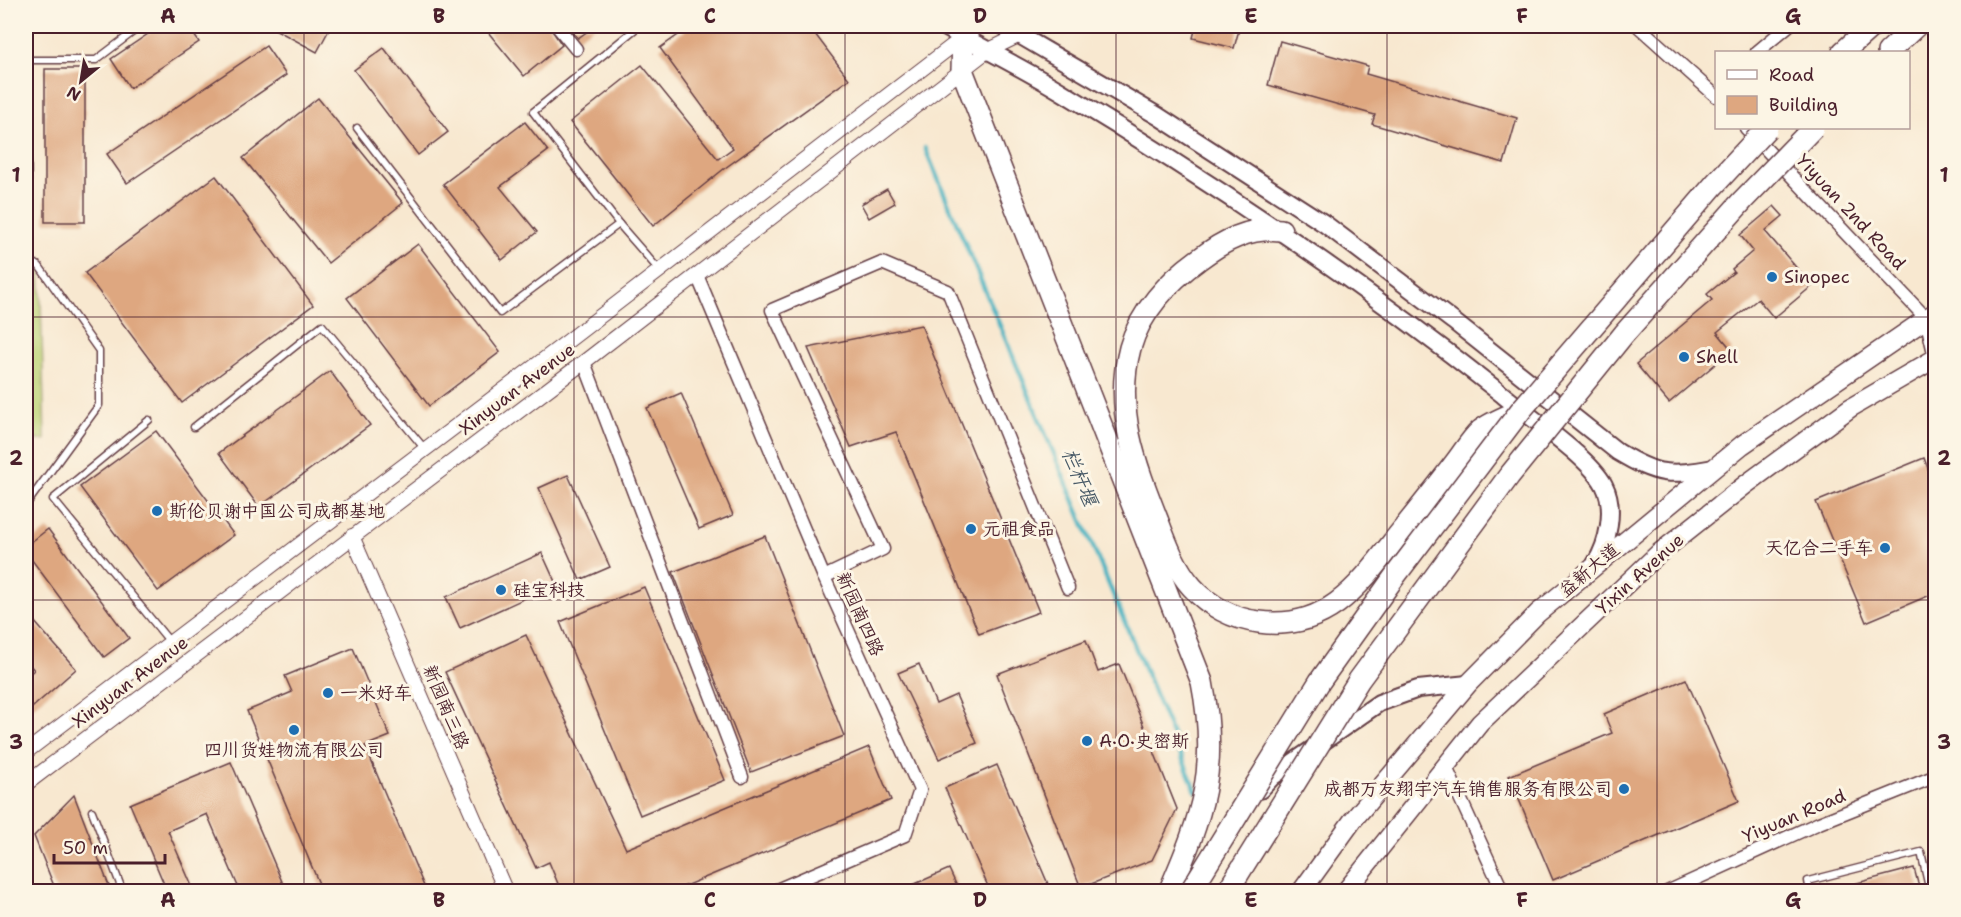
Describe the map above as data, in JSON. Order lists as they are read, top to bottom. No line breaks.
{"streets":{"main road":["益新大道","Yixin Avenue"],"street":["Yiyuan 2nd Road","Xinyuan Avenue","新园南四路","新园南三路","Yiyuan Road"]},"crossings":[["Yiyuan 2nd Road","益新大道"],["Xinyuan Avenue","新园南四路"],["Xinyuan Avenue","新园南三路"]],"water":["栏杆堰"],"places":["Sinopec","Shell","斯伦贝谢中国公司成都基地","元祖食品","天亿合二手车","硅宝科技","一米好车","四川货娃物流有限公司","A·O·史密斯","成都万友翔宇汽车销售服务有限公司"],"legend":["Road","Building"],"scale_bar":"50 m","north":"bottom left","grid":{"columns":["A","B","C","D","E","F","G"],"rows":["1","2","3"]}}
